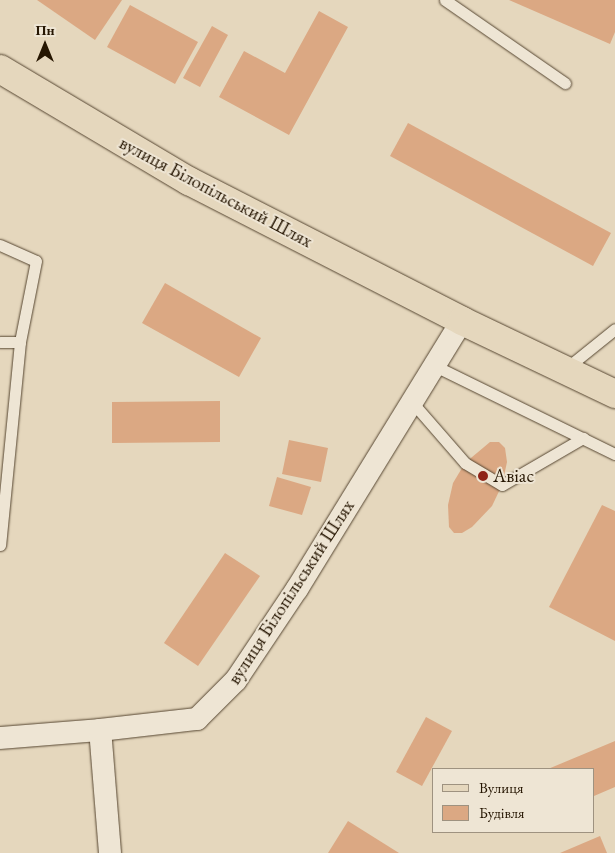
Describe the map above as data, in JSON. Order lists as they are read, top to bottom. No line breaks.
{"streets":{"main road":["вулиця Білопільський Шлях"]},"places":["Авіас"],"legend":["Вулиця","Будівля"],"north":"top"}
